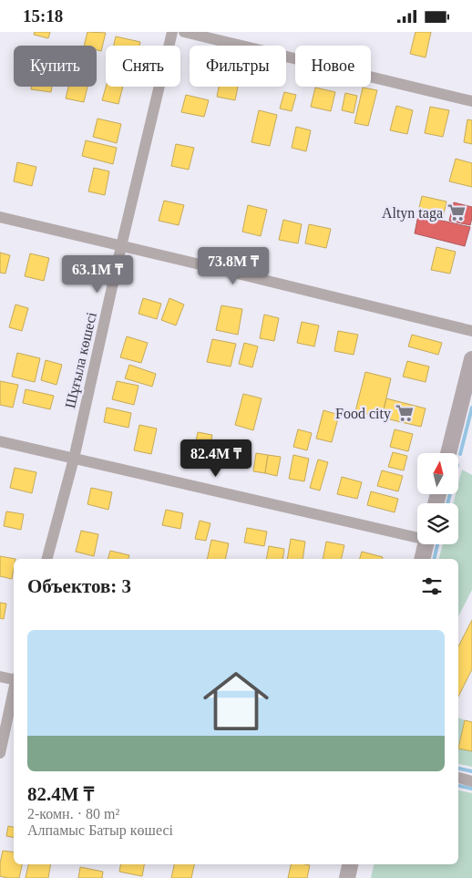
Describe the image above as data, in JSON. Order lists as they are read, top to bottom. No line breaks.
{"streets":{"street":["Шұғыла көшесі"]},"places":{"supermarket":["Altyn taga","Food city"]},"north":"top","page":{"status":"15:18","chip":["Купить","Снять","Фильтры","Новое"],"price":["73.8M ₸","63.1M ₸","82.4M ₸"],"heading":"Объектов: 3","list":[{"name":"82.4M ₸","note":"2-комн. · 80 m² · Алпамыс Батыр көшесі"}]}}
